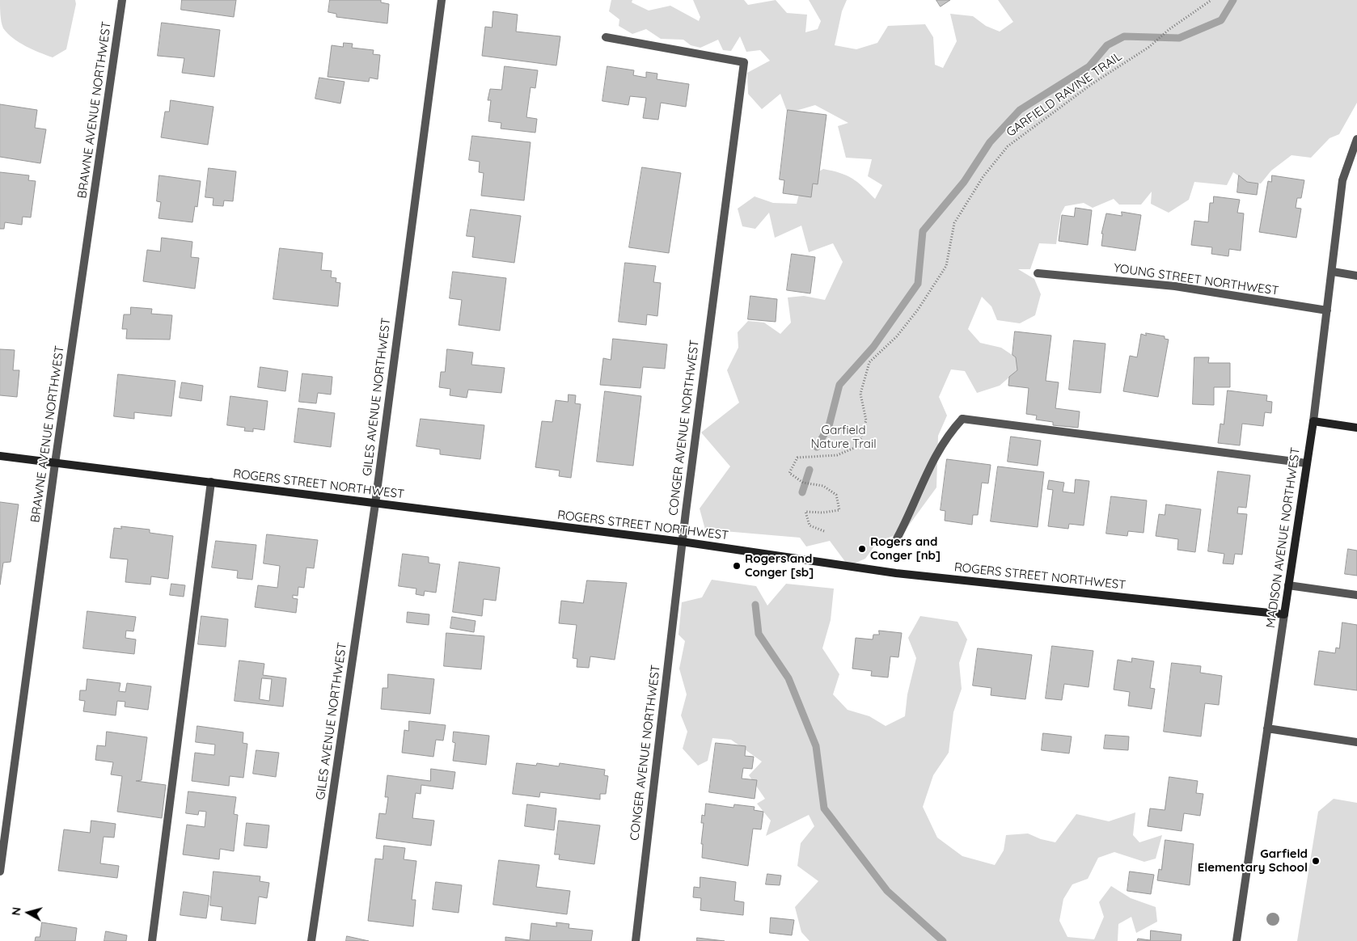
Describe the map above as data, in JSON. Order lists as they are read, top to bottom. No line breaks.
{"streets":{"street":["BRAWNE AVENUE NORTHWEST","YOUNG STREET NORTHWEST","GILES AVENUE NORTHWEST","CONGER AVENUE NORTHWEST","ROGERS STREET NORTHWEST","MADISON AVENUE NORTHWEST"],"path":["GARFIELD RAVINE TRAIL"]},"crossings":[["BRAWNE AVENUE NORTHWEST","ROGERS STREET NORTHWEST"],["YOUNG STREET NORTHWEST","MADISON AVENUE NORTHWEST"],["GILES AVENUE NORTHWEST","ROGERS STREET NORTHWEST"],["CONGER AVENUE NORTHWEST","ROGERS STREET NORTHWEST"],["ROGERS STREET NORTHWEST","MADISON AVENUE NORTHWEST"]],"parks":["Garfield Nature Trail"],"places":["Rogers and Conger [nb]","Rogers and Conger [sb]","Garfield Elementary School"],"north":"left"}
